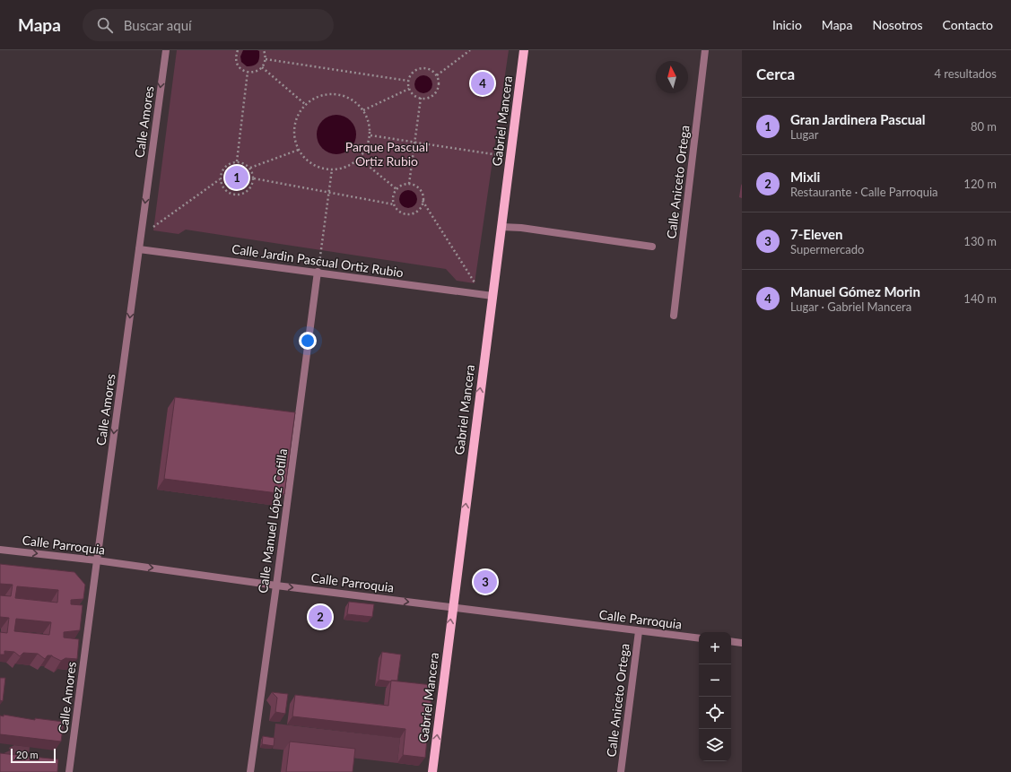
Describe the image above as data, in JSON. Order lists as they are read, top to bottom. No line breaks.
{"streets":{"main road":["Gabriel Mancera"],"street":["Calle Amores","Calle Aniceto Ortega","Calle Jardin Pascual Ortiz Rubio","Calle Manuel López Cotilla","Calle Parroquia"]},"crossings":[["Gabriel Mancera","Calle Jardin Pascual Ortiz Rubio"],["Gabriel Mancera","Calle Parroquia"],["Calle Amores","Calle Jardin Pascual Ortiz Rubio"],["Calle Amores","Calle Parroquia"],["Calle Aniceto Ortega","Calle Parroquia"],["Calle Jardin Pascual Ortiz Rubio","Calle Manuel López Cotilla"],["Calle Manuel López Cotilla","Calle Parroquia"]],"one_way":["Gabriel Mancera","Calle Amores","Calle Parroquia"],"parks":["Parque Pascual Ortiz Rubio"],"scale_bar":"20 m","north":"top","page":{"header":"Mapa","search":"Buscar aquí","nav":["Inicio","Mapa","Nosotros","Contacto"],"heading":["Cerca","4 resultados"],"pins":["4","1","3","2"],"list":[{"mark":"1","name":"Gran Jardinera Pascual","note":"Lugar","value":"80 m"},{"mark":"2","name":"Mixli","note":"Restaurante · Calle Parroquia","value":"120 m"},{"mark":"3","name":"7-Eleven","note":"Supermercado","value":"130 m"},{"mark":"4","name":"Manuel Gómez Morin","note":"Lugar · Gabriel Mancera","value":"140 m"}],"map_buttons":["+","−"],"scale":"20 m"}}
